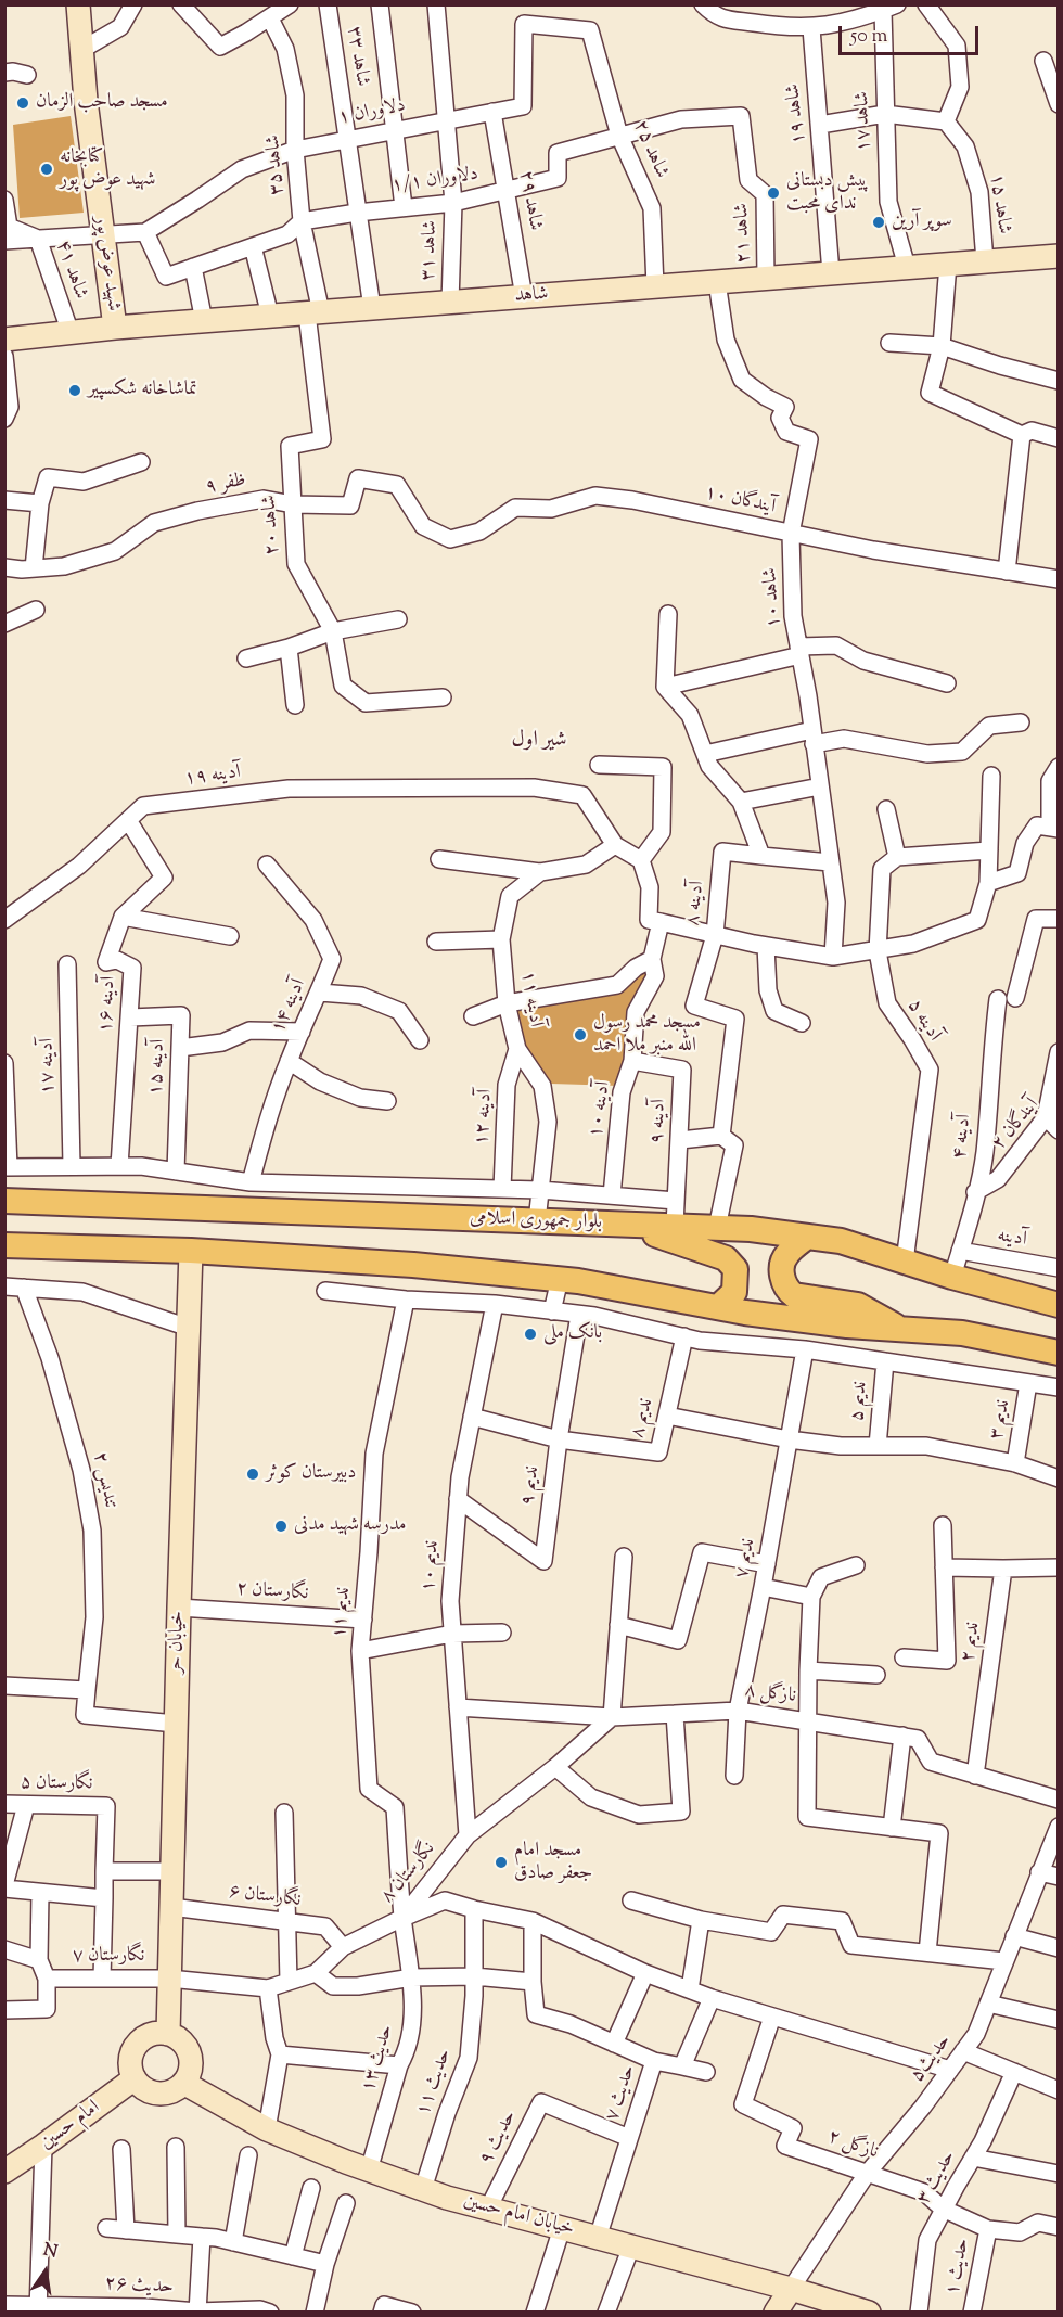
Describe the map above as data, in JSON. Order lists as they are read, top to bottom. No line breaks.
{"streets":{"main road":["شهید عوض پور","شاهد","بلوار جمهوری اسلامی","خیابان حر","امام حسین","خیابان امام حسین"],"street":["شاهد ۳۳","دلاوران ۱","شاهد ۱۹","شاهد ۱۷","شاهد ۲۵","شاهد ۳۵","دلاوران ۱/۱","شاهد ۲۹","شاهد ۱۵","شاهد ۲۱","شاهد ۳۱","شاهد ۴۱","ظفر ۹","آیندگان ۱۰","شاهد ۲۰","شاهد ۱۰","آدینه ۱۹","آدینه ۸","آدینه ۱۱","آدینه ۱۶","آدینه ۱۴","آدینه ۵","آدینه ۱۷","آدینه ۱۵","آدینه ۱۰","آدینه ۱۲","آدینه ۹","آیندگان ۲","آدینه ۴","آدینه","ندیم ۵","ندیم ۸","ندیم ۳","تندیس ۲","ندیم ۹","ندیم ۷","ندیم ۱۰","نگارستان ۲","ندیم ۱۱","ندیم ۲","نازگل ۸","نگارستان ۵","نگارستان ۸","نگارستان ۶","نگارستان ۷","حدیث ۱۳","حدیث۵","حدیث ۱۱","حدیث ۷","حدیث ۹","نازگل ۲","حدیث ۳","حدیث ۱","حدیث ۲۶"]},"crossings":[["شاهد ۳۳","دلاوران ۱"],["شاهد ۳۳","دلاوران ۱/۱"],["شاهد ۳۳","شاهد"],["دلاوران ۱","شاهد ۲۵"],["دلاوران ۱","شاهد ۳۵"],["دلاوران ۱","دلاوران ۱/۱"],["دلاوران ۱","شاهد ۲۹"],["دلاوران ۱","شاهد ۳۱"],["دلاوران ۱","شهید عوض پور"],["دلاوران ۱","شاهد ۴۱"],["شاهد ۱۹","شاهد"],["شاهد ۱۷","شاهد"],["شاهد ۲۵","دلاوران ۱/۱"],["شاهد ۲۵","شاهد"],["شاهد ۳۵","دلاوران ۱/۱"],["شاهد ۳۵","شاهد"],["شاهد ۳۵","شاهد ۲۰"],["دلاوران ۱/۱","شاهد ۲۹"],["دلاوران ۱/۱","شاهد ۲۱"],["دلاوران ۱/۱","شاهد ۳۱"],["شاهد ۲۹","شاهد"],["شاهد ۱۵","شاهد"],["شاهد ۲۱","شاهد"],["شاهد ۳۱","شاهد"],["شهید عوض پور","شاهد"],["شاهد ۴۱","شاهد"],["شاهد","شاهد ۲۰"],["شاهد","شاهد ۱۰"],["ظفر ۹","آیندگان ۱۰"],["ظفر ۹","شاهد ۲۰"],["آیندگان ۱۰","شاهد ۱۰"],["آدینه ۱۹","آدینه ۱۱"],["آدینه ۱۹","آدینه ۱۶"],["آدینه ۸","بلوار جمهوری اسلامی"],["آدینه ۱۱","آدینه ۱۲"],["آدینه ۱۱","بلوار جمهوری اسلامی"],["آدینه ۱۶","آدینه ۱۵"],["آدینه ۵","بلوار جمهوری اسلامی"],["آدینه ۱۰","آدینه ۹"],["آدینه ۹","بلوار جمهوری اسلامی"],["آیندگان ۲","آدینه ۴"],["آدینه ۴","بلوار جمهوری اسلامی"],["آدینه ۴","آدینه"],["ندیم ۸","ندیم ۹"],["تندیس ۲","خیابان حر"],["ندیم ۹","ندیم ۱۰"],["ندیم ۷","نازگل ۸"],["ندیم ۱۰","نازگل ۸"],["ندیم ۱۰","نگارستان ۸"],["نگارستان ۲","ندیم ۱۱"],["نگارستان ۲","خیابان حر"],["ندیم ۱۱","نگارستان ۸"],["ندیم ۱۱","حدیث ۱۳"],["خیابان حر","نگارستان ۸"],["خیابان حر","نگارستان ۶"],["خیابان حر","نگارستان ۷"],["خیابان حر","امام حسین"],["خیابان حر","خیابان امام حسین"],["ندیم ۲","نازگل ۸"],["نازگل ۸","نگارستان ۸"],["نگارستان ۸","نگارستان ۶"],["نگارستان ۸","نگارستان ۷"],["نگارستان ۸","حدیث ۱۳"],["حدیث ۱۳","خیابان امام حسین"],["حدیث۵","نازگل ۲"],["حدیث۵","خیابان امام حسین"],["حدیث ۱۱","خیابان امام حسین"],["حدیث ۷","حدیث ۹"],["حدیث ۷","خیابان امام حسین"],["امام حسین","خیابان امام حسین"],["حدیث ۹","خیابان امام حسین"],["نازگل ۲","حدیث ۳"],["نازگل ۲","حدیث ۱"]],"districts":["شیر اول"],"places":["مسجد صاحب الزمان","کتابخانه شهید عوض پور","پیش دبستانی ندای محبت","سوپر آرین","تماشاخانه شکسپیر","مسجد محمد رسول الله منبر ملا احمد","بانک ملی","دبیرستان کوثر","مدرسه شهید مدنی","مسجد امام جعفر صادق"],"scale_bar":"50 m","north":"top"}
